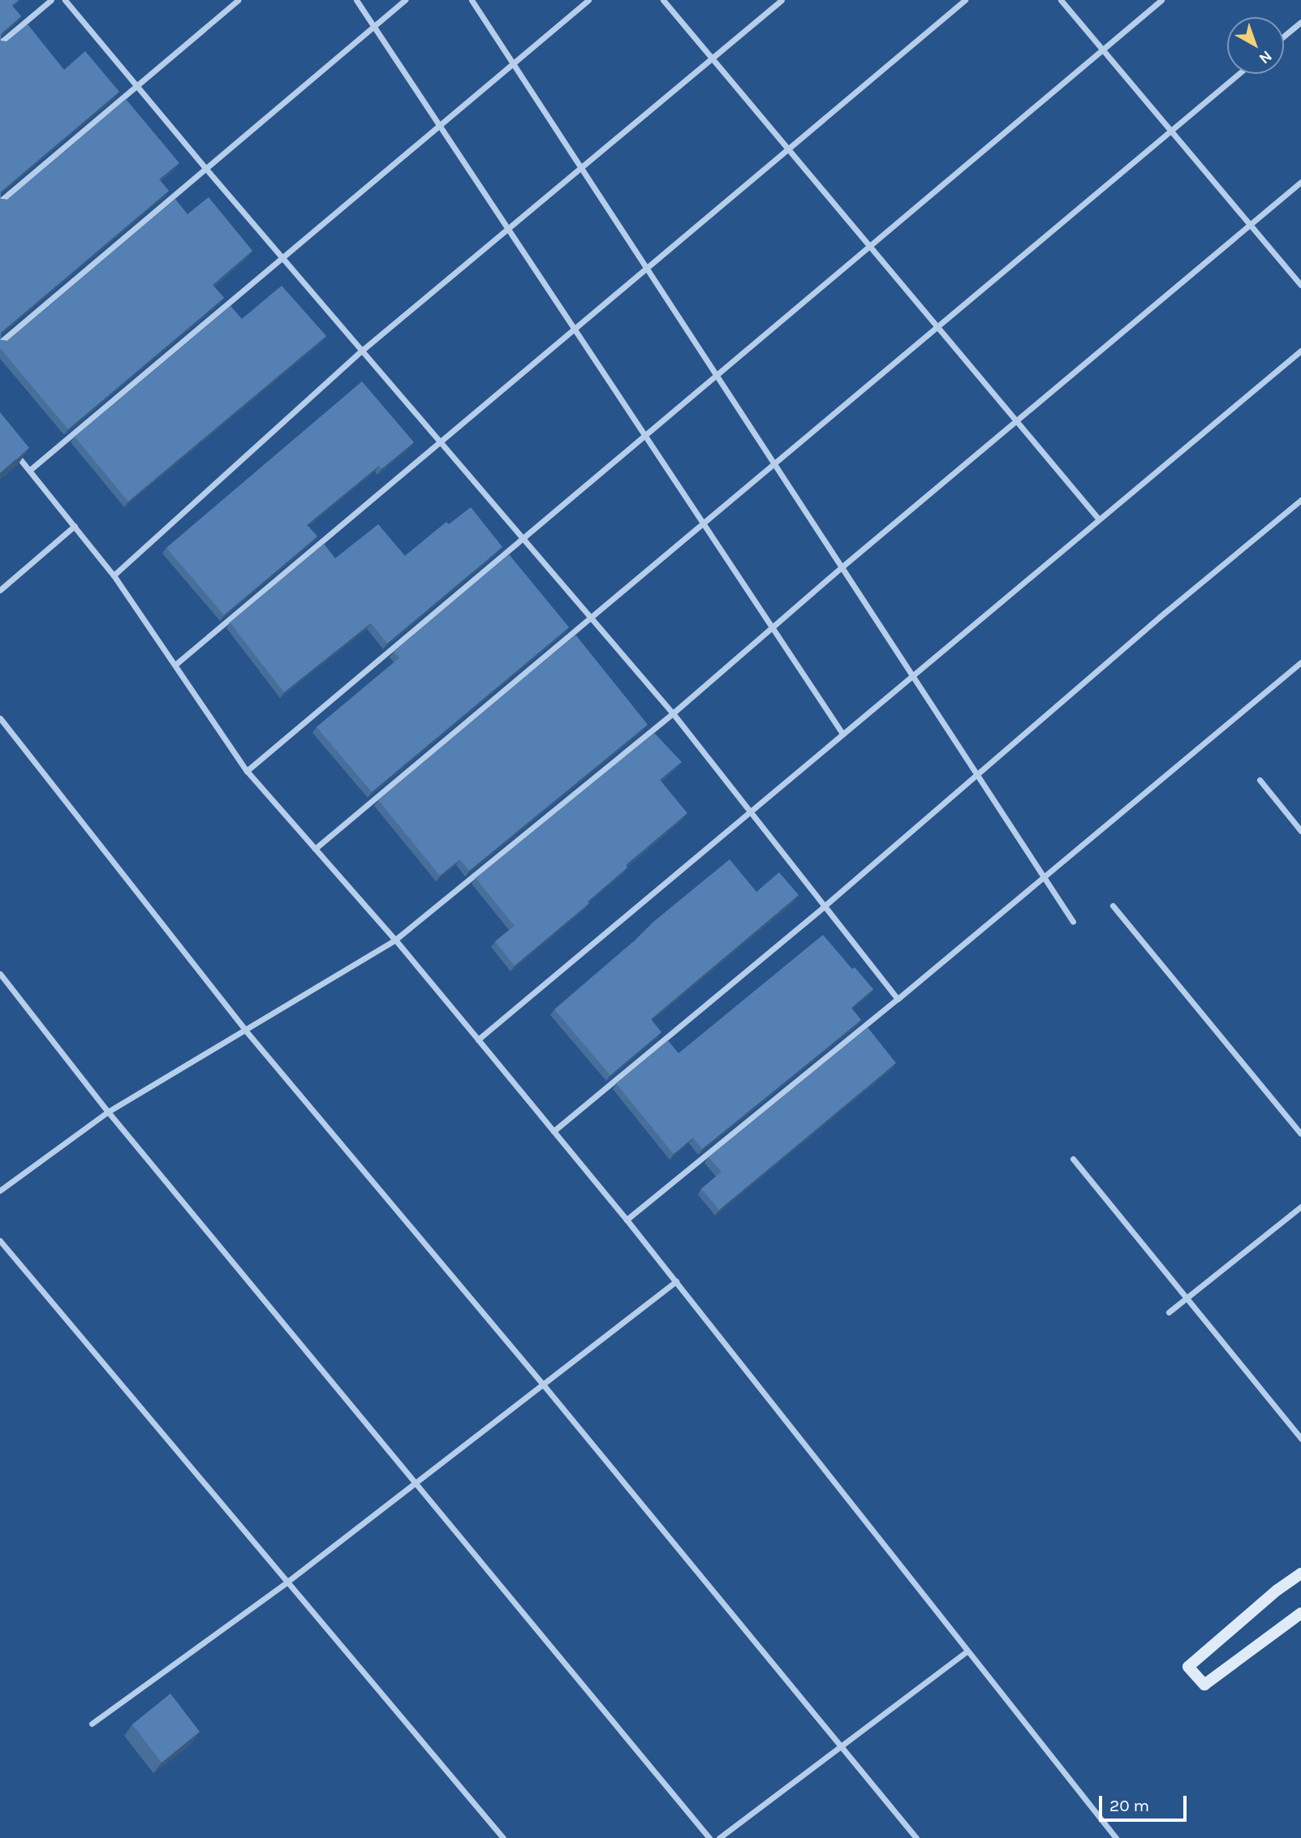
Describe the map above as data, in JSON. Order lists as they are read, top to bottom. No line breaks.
{"scale_bar":"20 m","north":"bottom right"}
